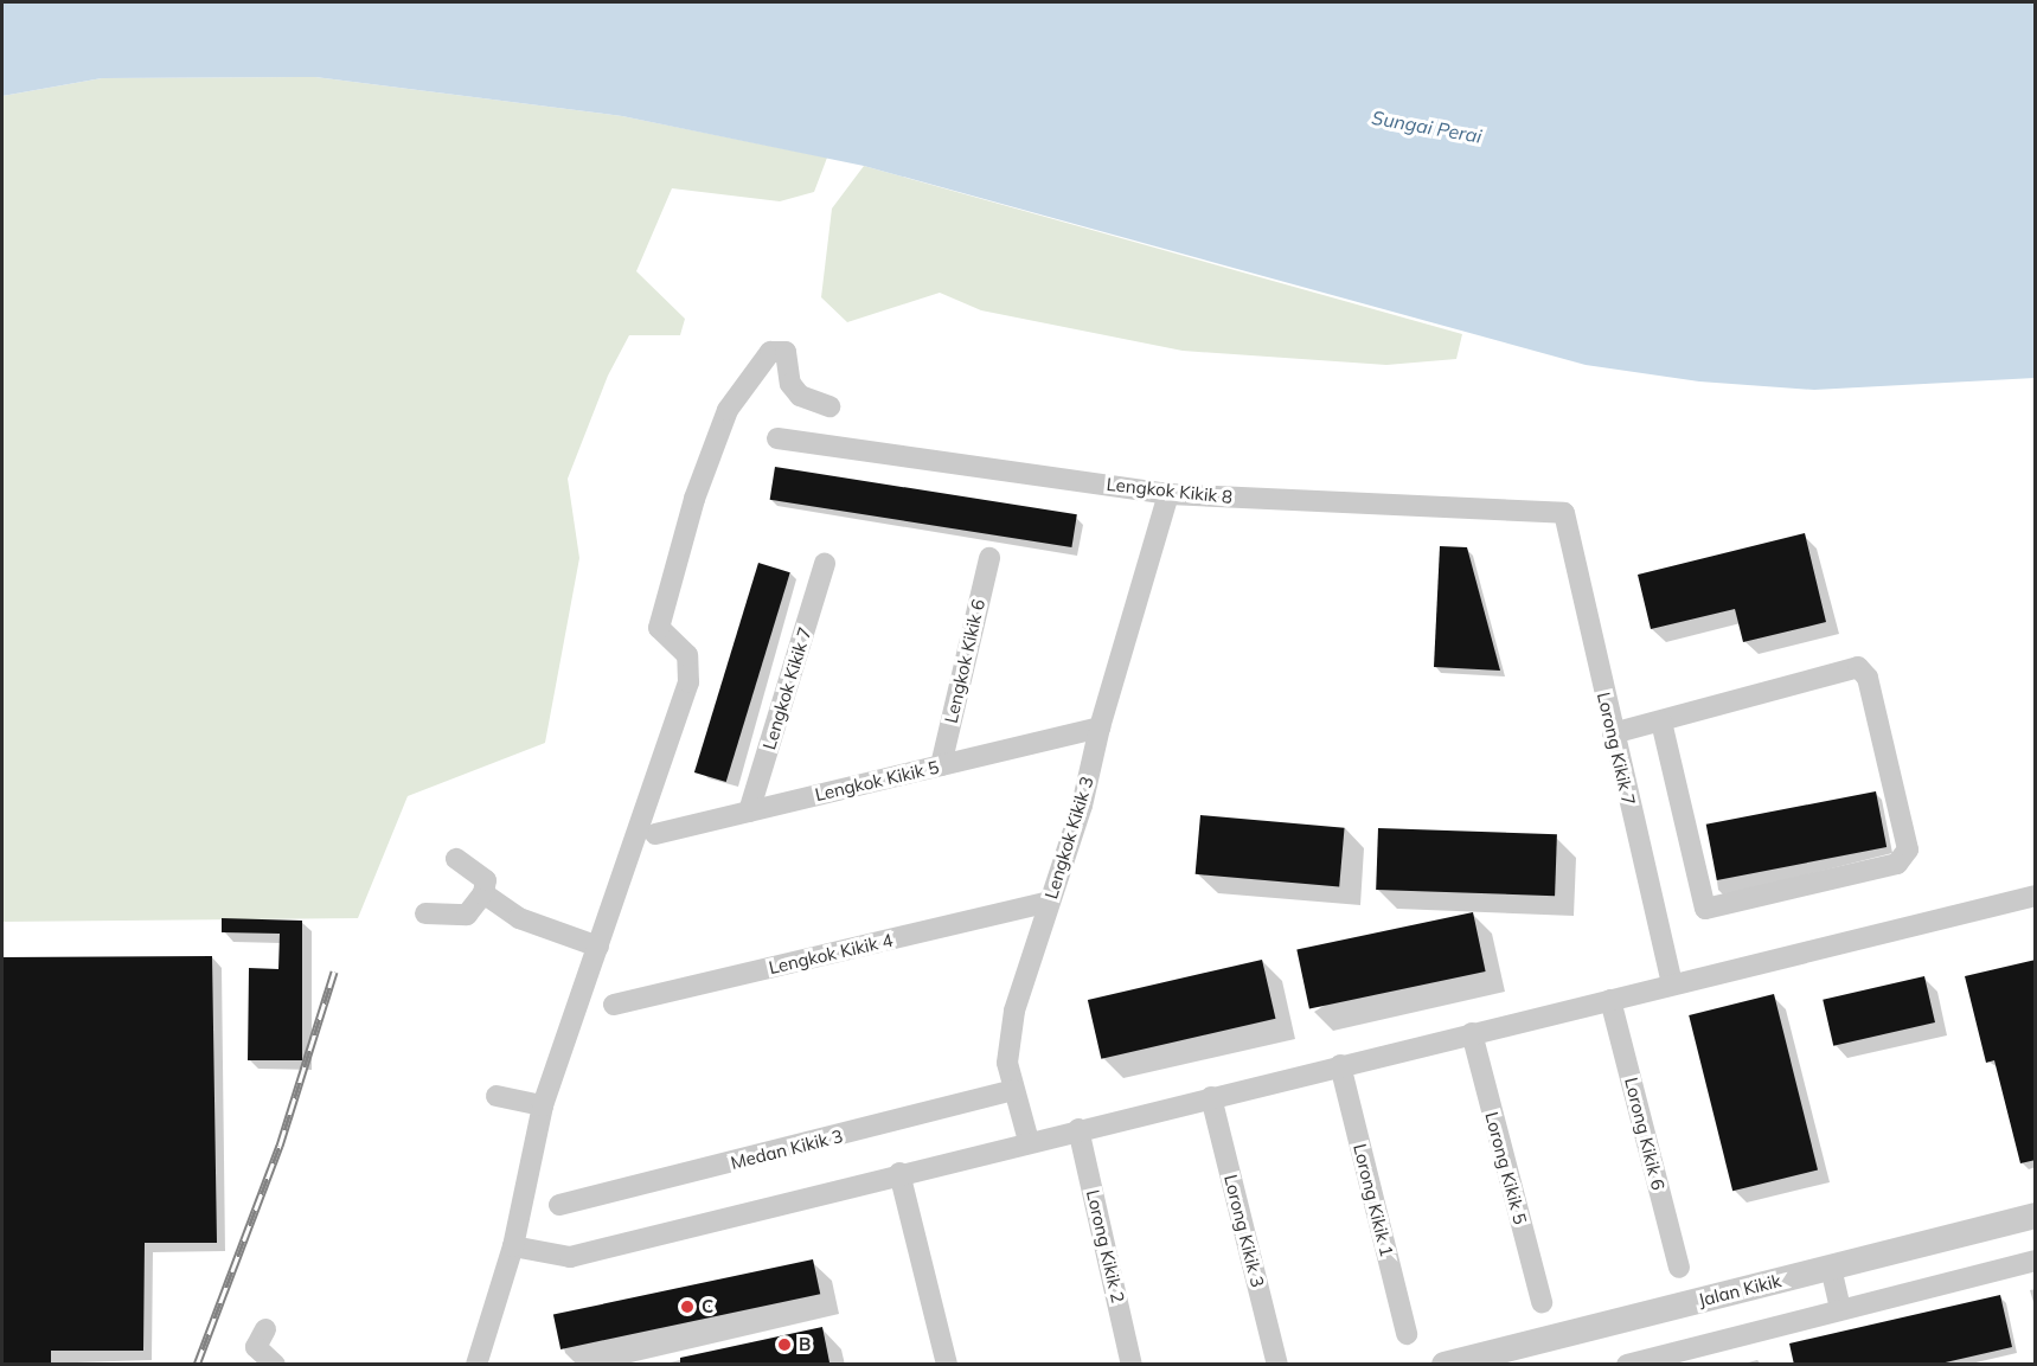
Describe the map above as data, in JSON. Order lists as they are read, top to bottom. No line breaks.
{"streets":{"street":["Lengkok Kikik 8","Lengkok Kikik 6","Lengkok Kikik 7","Lorong Kikik 7","Lengkok Kikik 5","Lengkok Kikik 3","Lengkok Kikik 4","Lorong Kikik 6","Medan Kikik 3","Lorong Kikik 5","Lorong Kikik 1","Lorong Kikik 3","Lorong Kikik 2","Jalan Kikik"]},"crossings":[["Lengkok Kikik 8","Lorong Kikik 7"],["Lengkok Kikik 8","Lengkok Kikik 3"],["Lengkok Kikik 6","Lengkok Kikik 5"],["Lengkok Kikik 7","Lengkok Kikik 5"],["Lengkok Kikik 5","Lengkok Kikik 3"],["Lengkok Kikik 3","Lengkok Kikik 4"],["Lengkok Kikik 3","Medan Kikik 3"]],"water":["Sungai Perai"],"places":["C","B"]}
